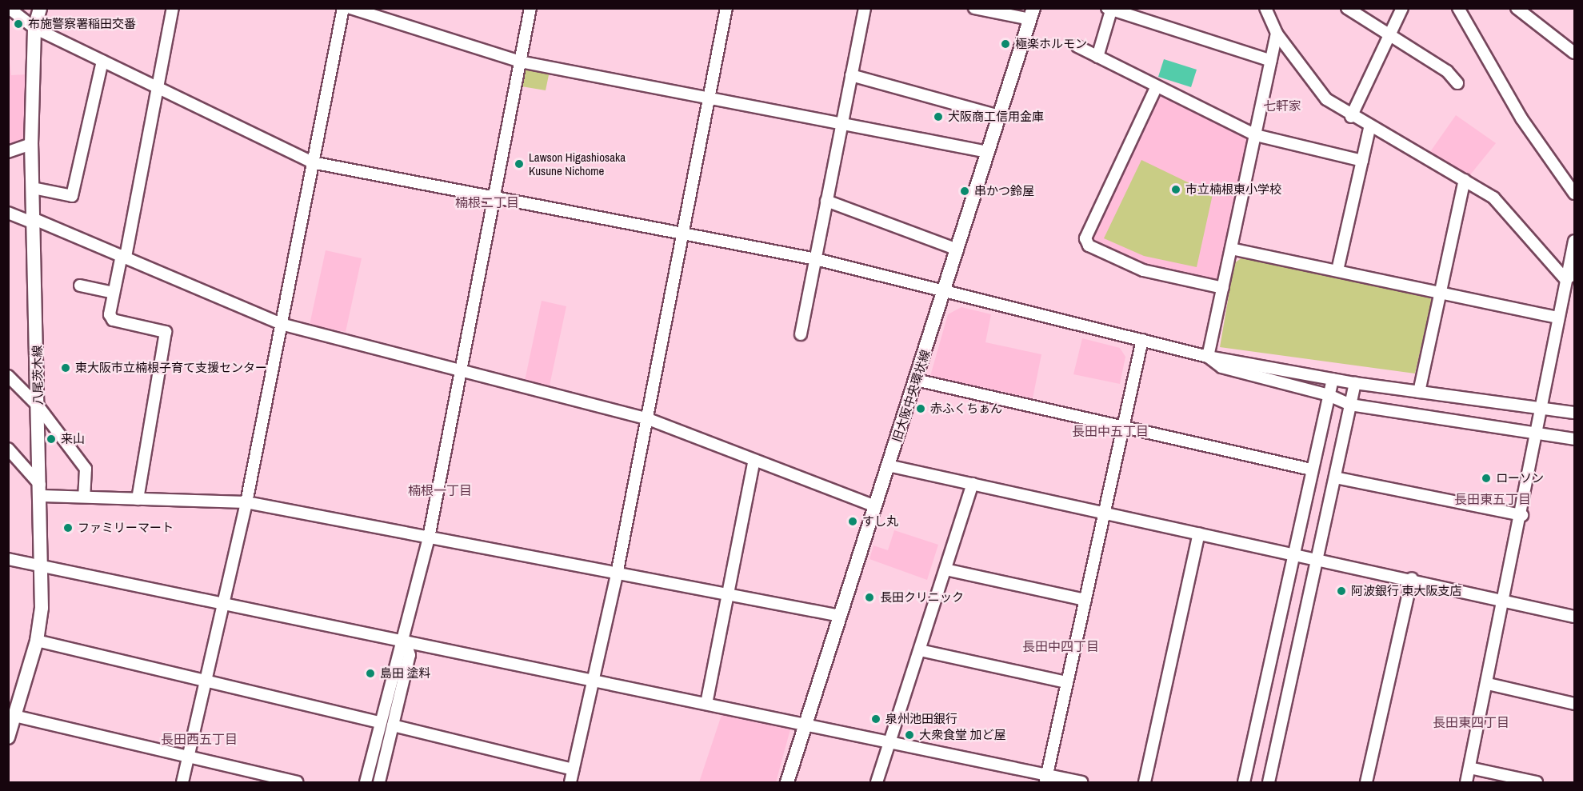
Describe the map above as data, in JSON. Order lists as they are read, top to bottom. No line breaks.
{"streets":{"main road":["八尾茨木線","旧大阪中央環状線"]},"districts":["七軒家","楠根二丁目","長田中五丁目","楠根一丁目","長田東五丁目","長田中四丁目","長田東四丁目","長田西五丁目"],"places":["布施警察署稲田交番","極楽ホルモン","大阪商工信用金庫","Lawson Higashiosaka Kusune Nichome","市立楠根東小学校","串かつ鈴屋","東大阪市立楠根子育て支援センター","赤ふくちぁん","来山","ローソン","すし丸","ファミリーマート","阿波銀行 東大阪支店","長田クリニック","島田 塗料","泉州池田銀行","大衆食堂 加ど屋"]}
